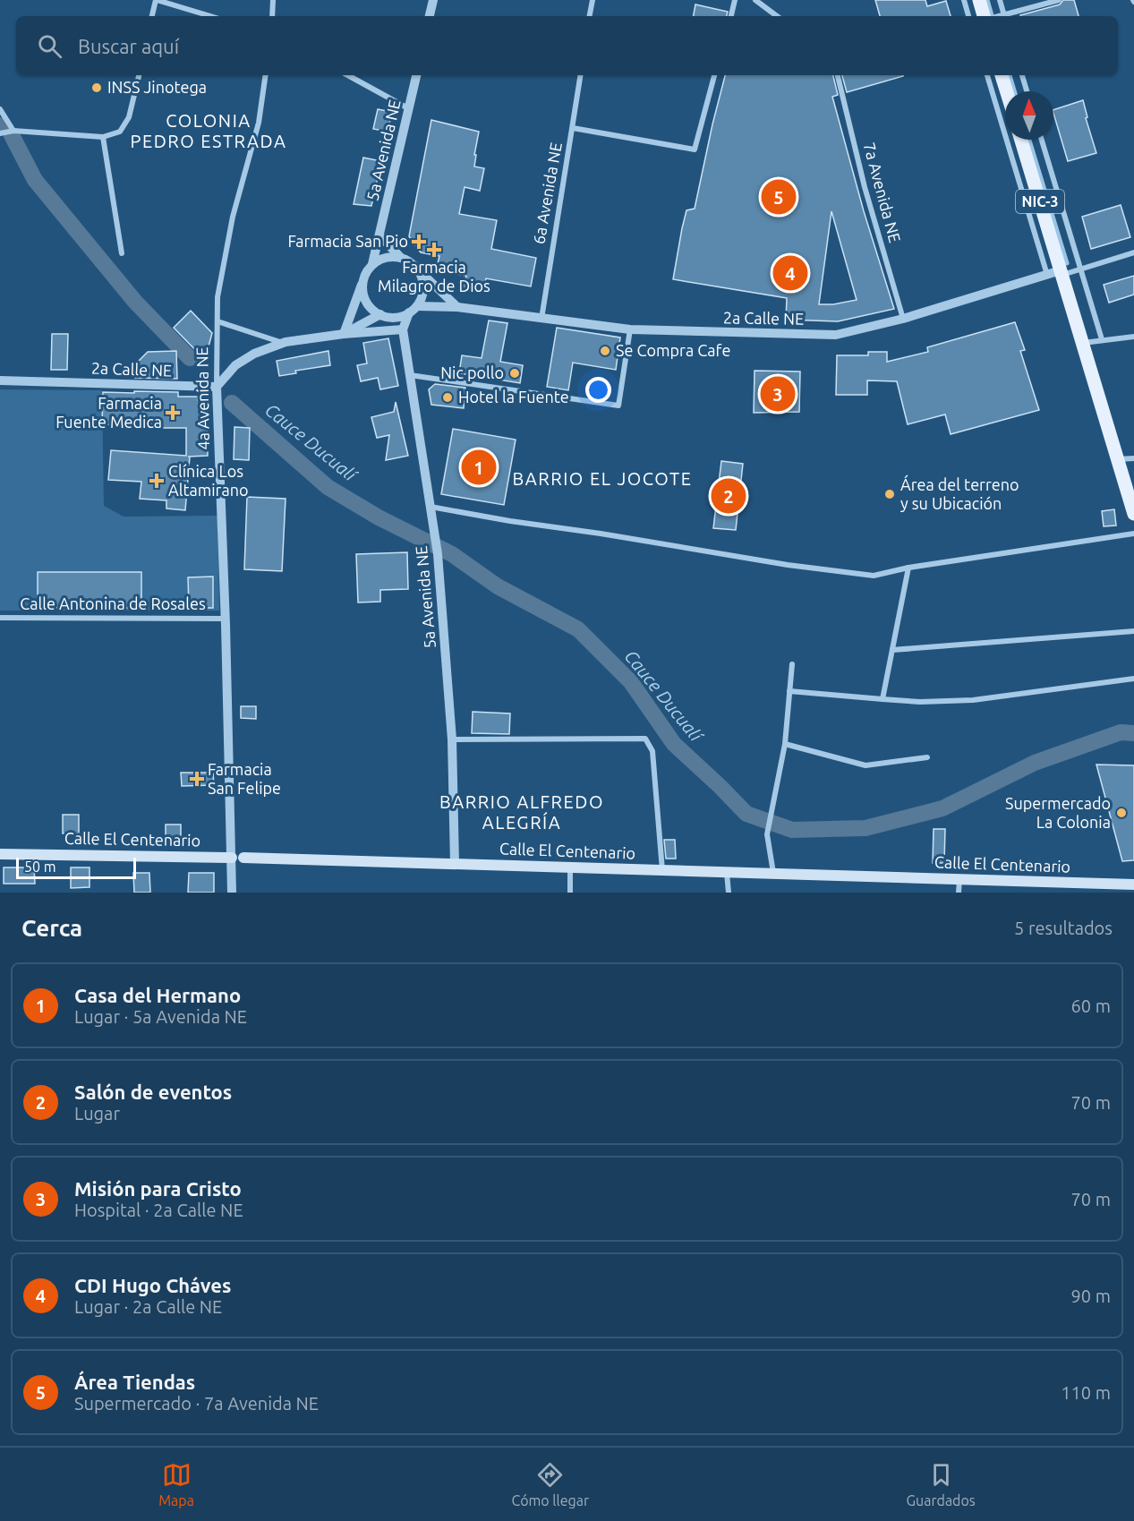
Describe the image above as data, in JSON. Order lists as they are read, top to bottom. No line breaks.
{"streets":{"main road":["NIC-3","Calle El Centenario"],"street":["5a Avenida NE","7a Avenida NE","6a Avenida NE","2a Calle NE","4a Avenida NE","Calle Antonina de Rosales"]},"crossings":[["5a Avenida NE","2a Calle NE"],["5a Avenida NE","Calle El Centenario"],["7a Avenida NE","2a Calle NE"],["6a Avenida NE","2a Calle NE"],["NIC-3","2a Calle NE"],["2a Calle NE","4a Avenida NE"],["4a Avenida NE","Calle Antonina de Rosales"],["4a Avenida NE","Calle El Centenario"]],"districts":["COLONIA PEDRO ESTRADA","BARRIO EL JOCOTE","BARRIO ALFREDO ALEGRÍA"],"water":["Cauce Ducualí"],"places":{"other":["INSS Jinotega","Se Compra Cafe","Nic pollo","Hotel la Fuente","Área del terreno y su Ubicación","Supermercado La Colonia"],"health":["Farmacia San Pio","Farmacia Milagro de Dios","Farmacia Fuente Medica","Clínica Los Altamirano","Farmacia San Felipe"]},"scale_bar":"50 m","north":"top","page":{"search":"Buscar aquí","pins":["5","4","3","1","2"],"scale":"50 m","heading":["Cerca","5 resultados"],"list":[{"mark":"1","name":"Casa del Hermano","note":"Lugar · 5a Avenida NE","value":"60 m"},{"mark":"2","name":"Salón de eventos","note":"Lugar","value":"70 m"},{"mark":"3","name":"Misión para Cristo","note":"Hospital · 2a Calle NE","value":"70 m"},{"mark":"4","name":"CDI Hugo Cháves","note":"Lugar · 2a Calle NE","value":"90 m"},{"mark":"5","name":"Área Tiendas","note":"Supermercado · 7a Avenida NE","value":"110 m"}],"nav":["Mapa","Cómo llegar","Guardados"]}}
